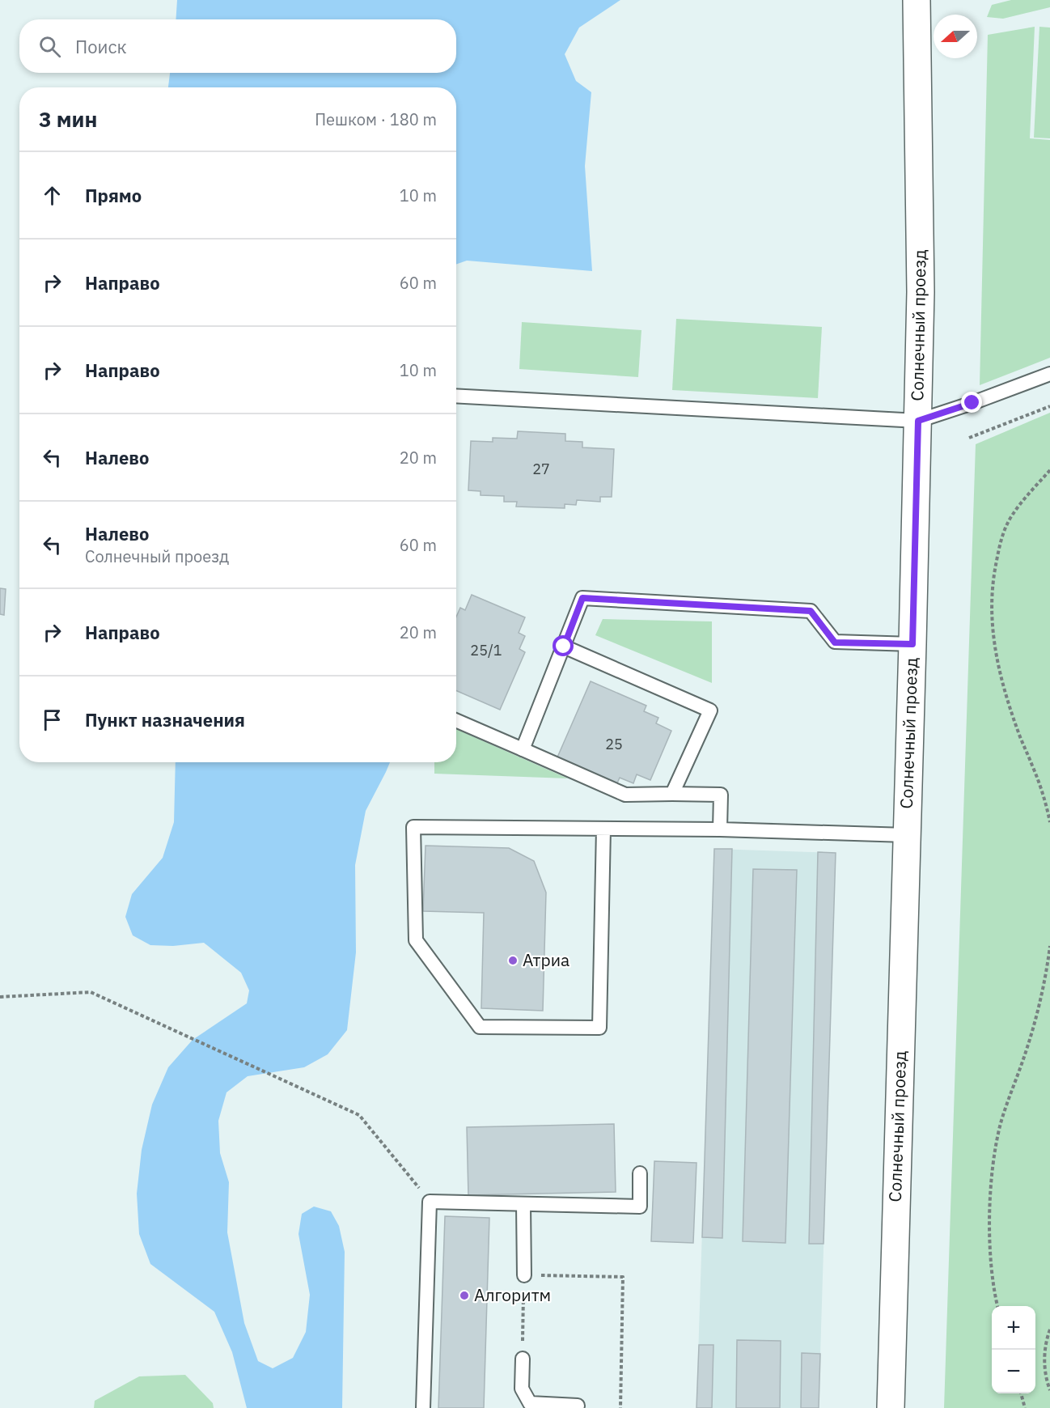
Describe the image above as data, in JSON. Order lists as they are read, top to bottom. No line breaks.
{"streets":{"street":["Солнечный проезд"]},"places":["Атриа","Алгоритм"],"house_numbers":["27","25/1","25"],"north":"left","page":{"search":"Поиск","heading":["3 мин","Пешком · 180 m"],"list":[["Прямо","10 m"],["Направо","60 m"],["Направо","10 m"],["Налево","20 m"],["Налево","Солнечный проезд","60 m"],["Направо","20 m"],"Пункт назначения"],"map_buttons":["+","−"]}}
